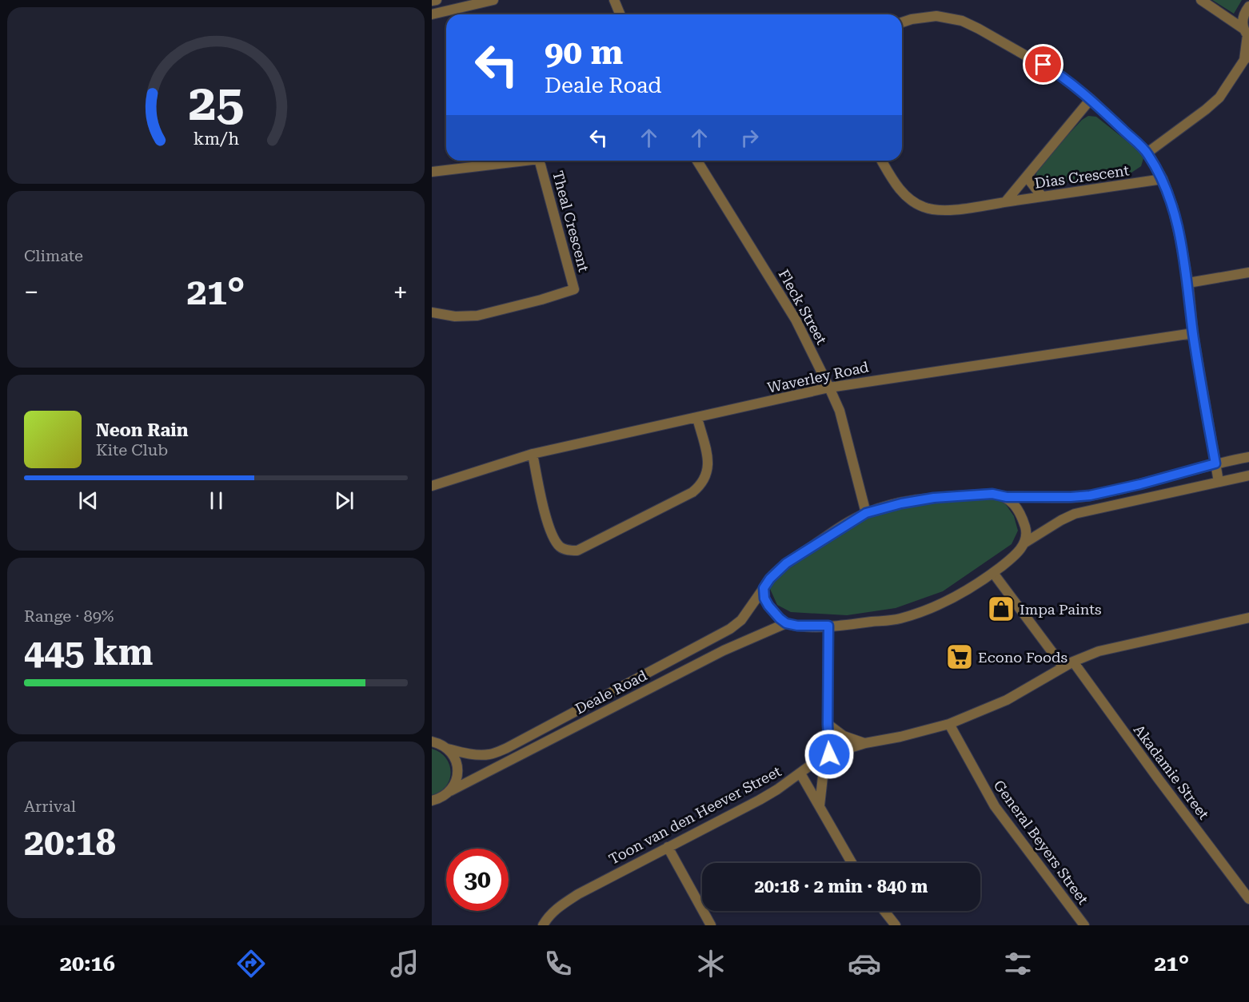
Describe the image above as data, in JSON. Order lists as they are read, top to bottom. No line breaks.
{"streets":{"street":["Dias Crescent","Theal Crescent","Fleck Street","Waverley Road","Deale Road","Akadamie Street","Toon van den Heever Street","General Beyers Street"]},"crossings":[["Fleck Street","Waverley Road"],["Fleck Street","Deale Road"],["Akadamie Street","Toon van den Heever Street"],["Toon van den Heever Street","General Beyers Street"]],"places":{"shop":["Impa Paints"],"supermarket":["Econo Foods"]},"page":{"turn":["90 m","Deale Road"],"tile":["Climate",["Range · 89%","445 km"],["Arrival","20:18"]],"heat":["−","21°","+"],"song":["Neon Rain","Kite Club"],"limit":"30","trip":"20:18 · 2 min · 840 m","tabs":["20:16","21°"],"gauge":["25","km/h"]}}
